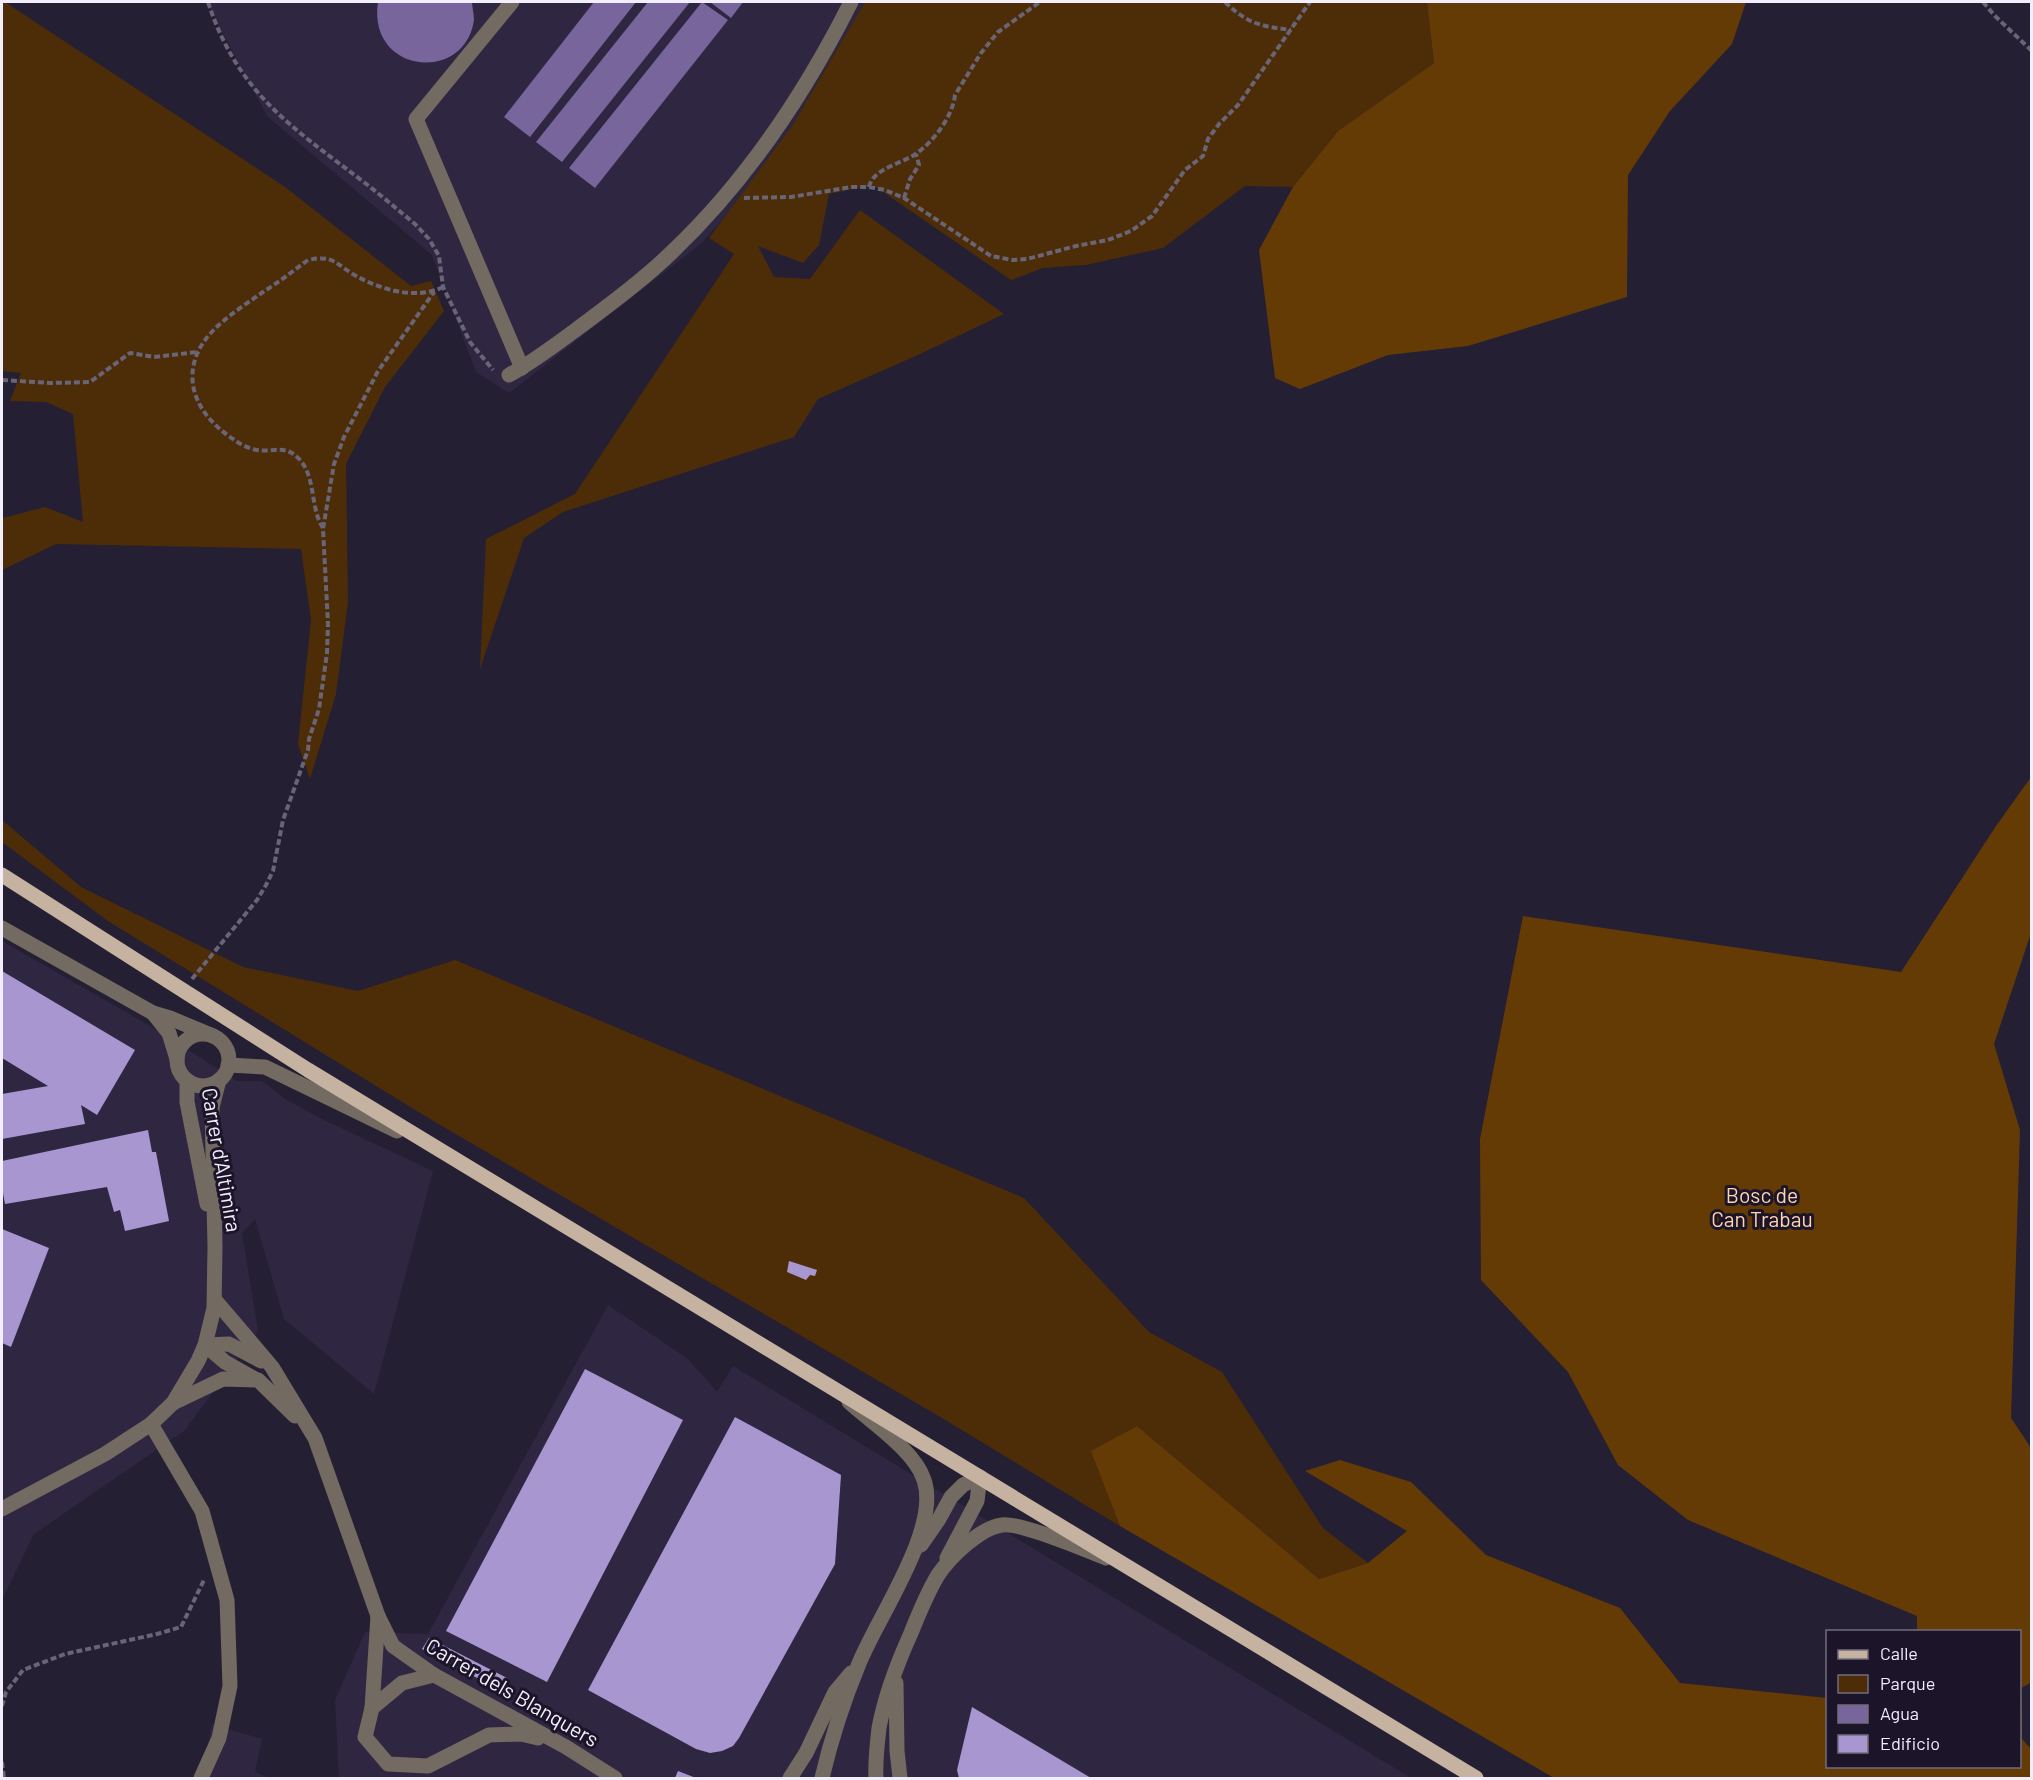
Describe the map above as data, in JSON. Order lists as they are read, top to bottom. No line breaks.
{"streets":{"street":["Carrer d'Altimira","Carrer dels Blanquers"]},"crossings":[["Carrer d'Altimira","Carrer dels Blanquers"]],"parks":["Bosc de Can Trabau"],"legend":["Calle","Parque","Agua","Edificio"]}
